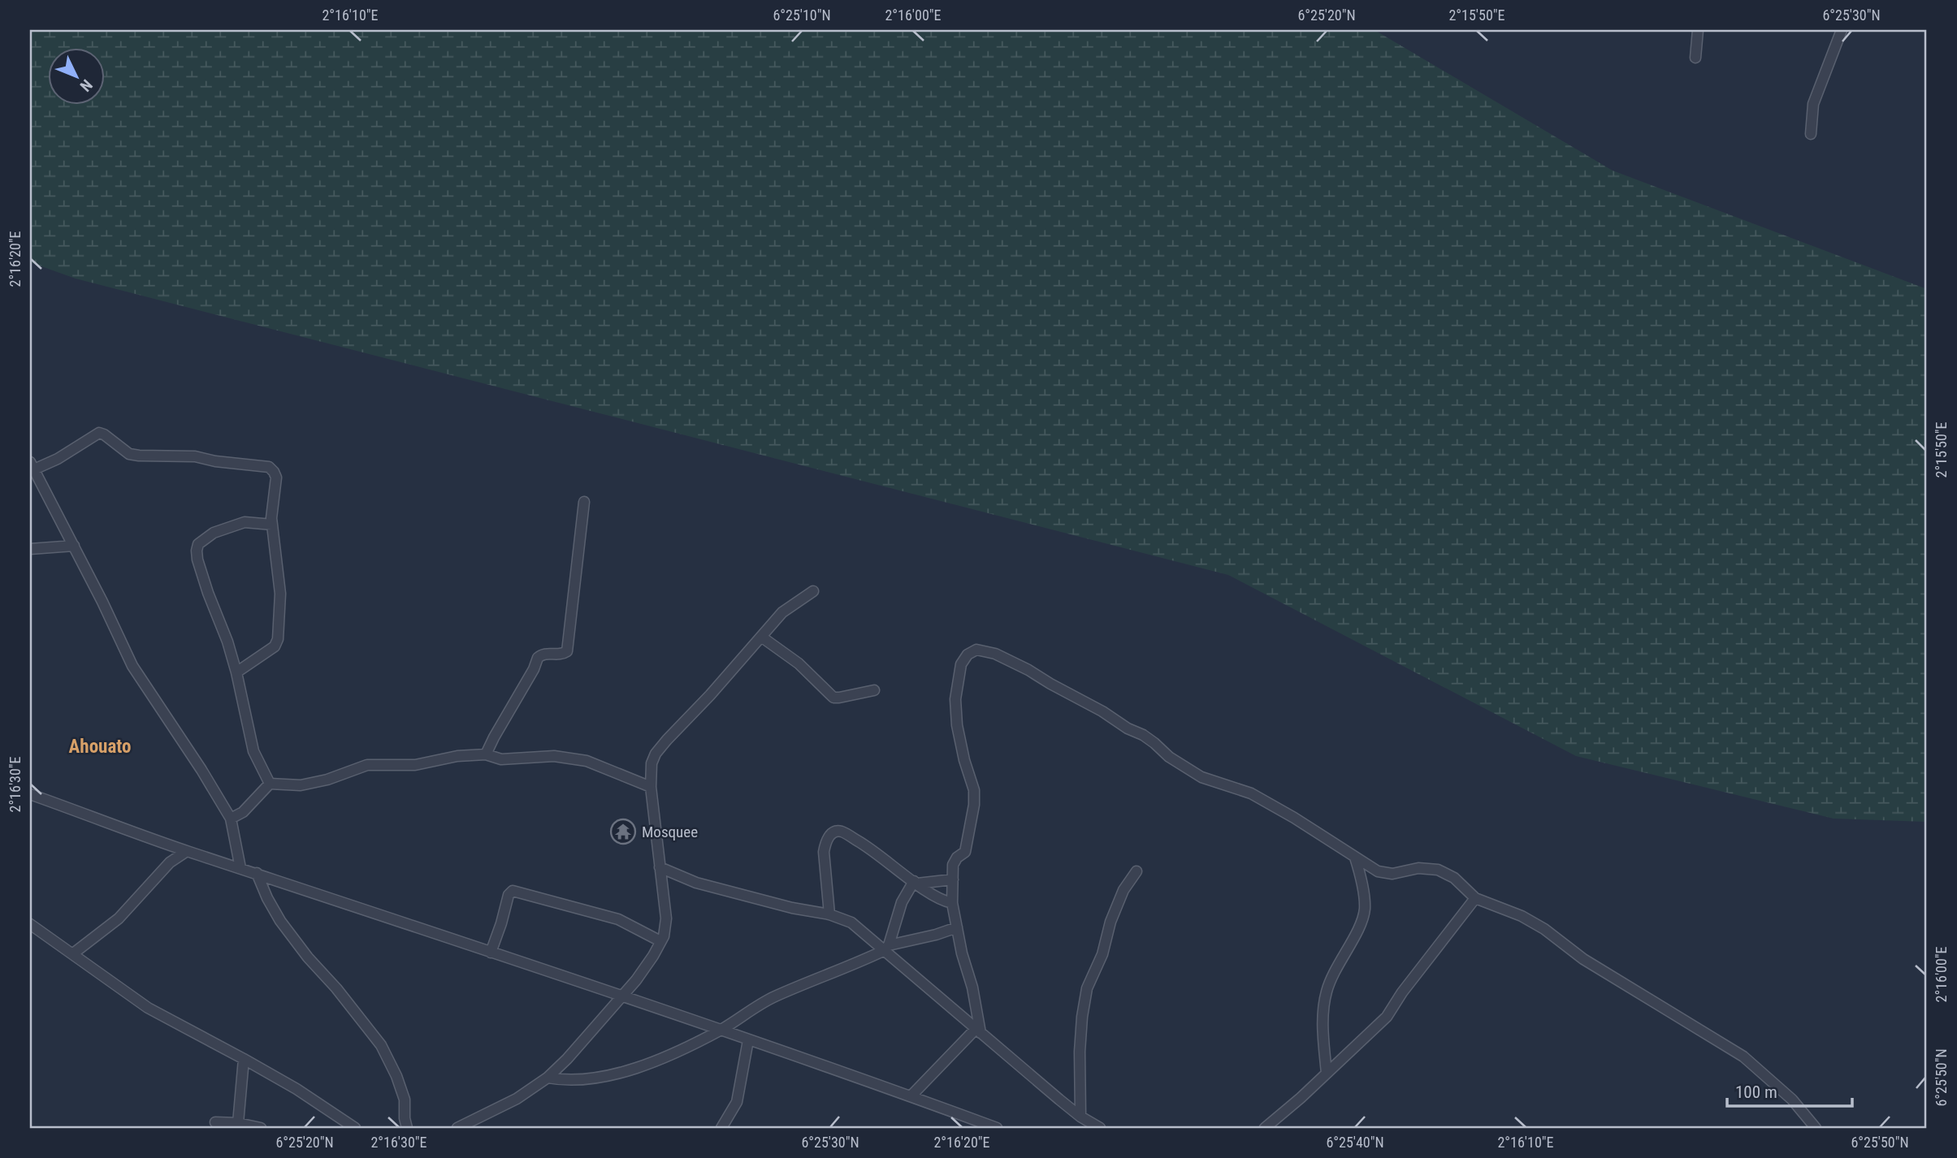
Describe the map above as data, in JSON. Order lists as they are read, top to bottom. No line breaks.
{"districts":["Ahouato"],"places":{"temple":["Mosquee"]},"scale_bar":"100 m","north":"bottom right","coordinates":["2°16'10\"E","6°25'10\"N","2°16'00\"E","6°25'20\"N","2°15'50\"E","6°25'30\"N","2°16'20\"E","2°16'30\"E","6°25'50\"N","6°25'40\"N"]}
